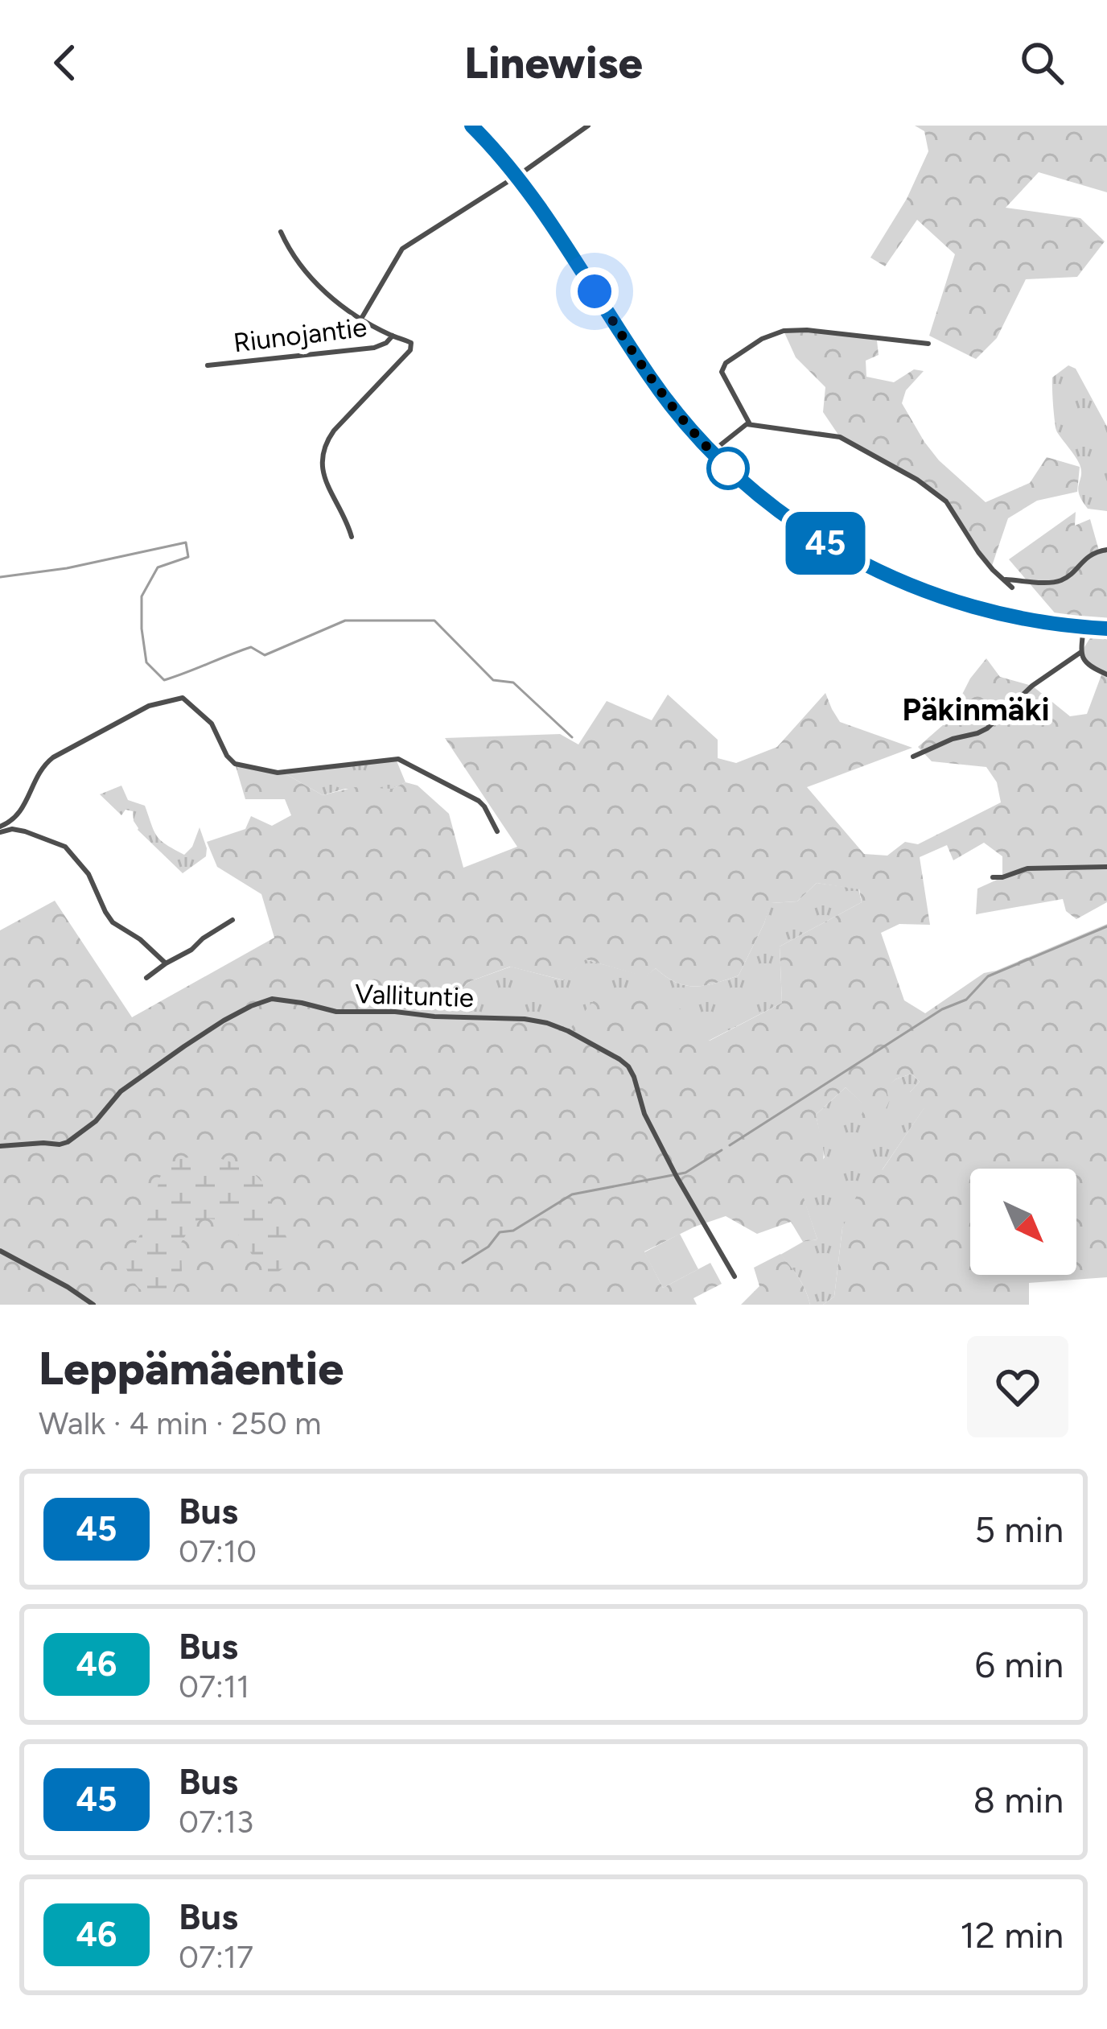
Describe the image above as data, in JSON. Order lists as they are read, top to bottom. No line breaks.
{"streets":{"street":["Riunojantie","Vallituntie"]},"districts":["Päkinmäki"],"lines":["bus line 45"],"north":"bottom right","page":{"header":"Linewise","on_map":"45","heading":["Leppämäentie","Walk · 4 min · 250 m"],"list":[{"mark":"45","name":"Bus","note":"07:10","value":"5 min"},{"mark":"46","name":"Bus","note":"07:11","value":"6 min"},{"mark":"45","name":"Bus","note":"07:13","value":"8 min"},{"mark":"46","name":"Bus","note":"07:17","value":"12 min"}]}}
